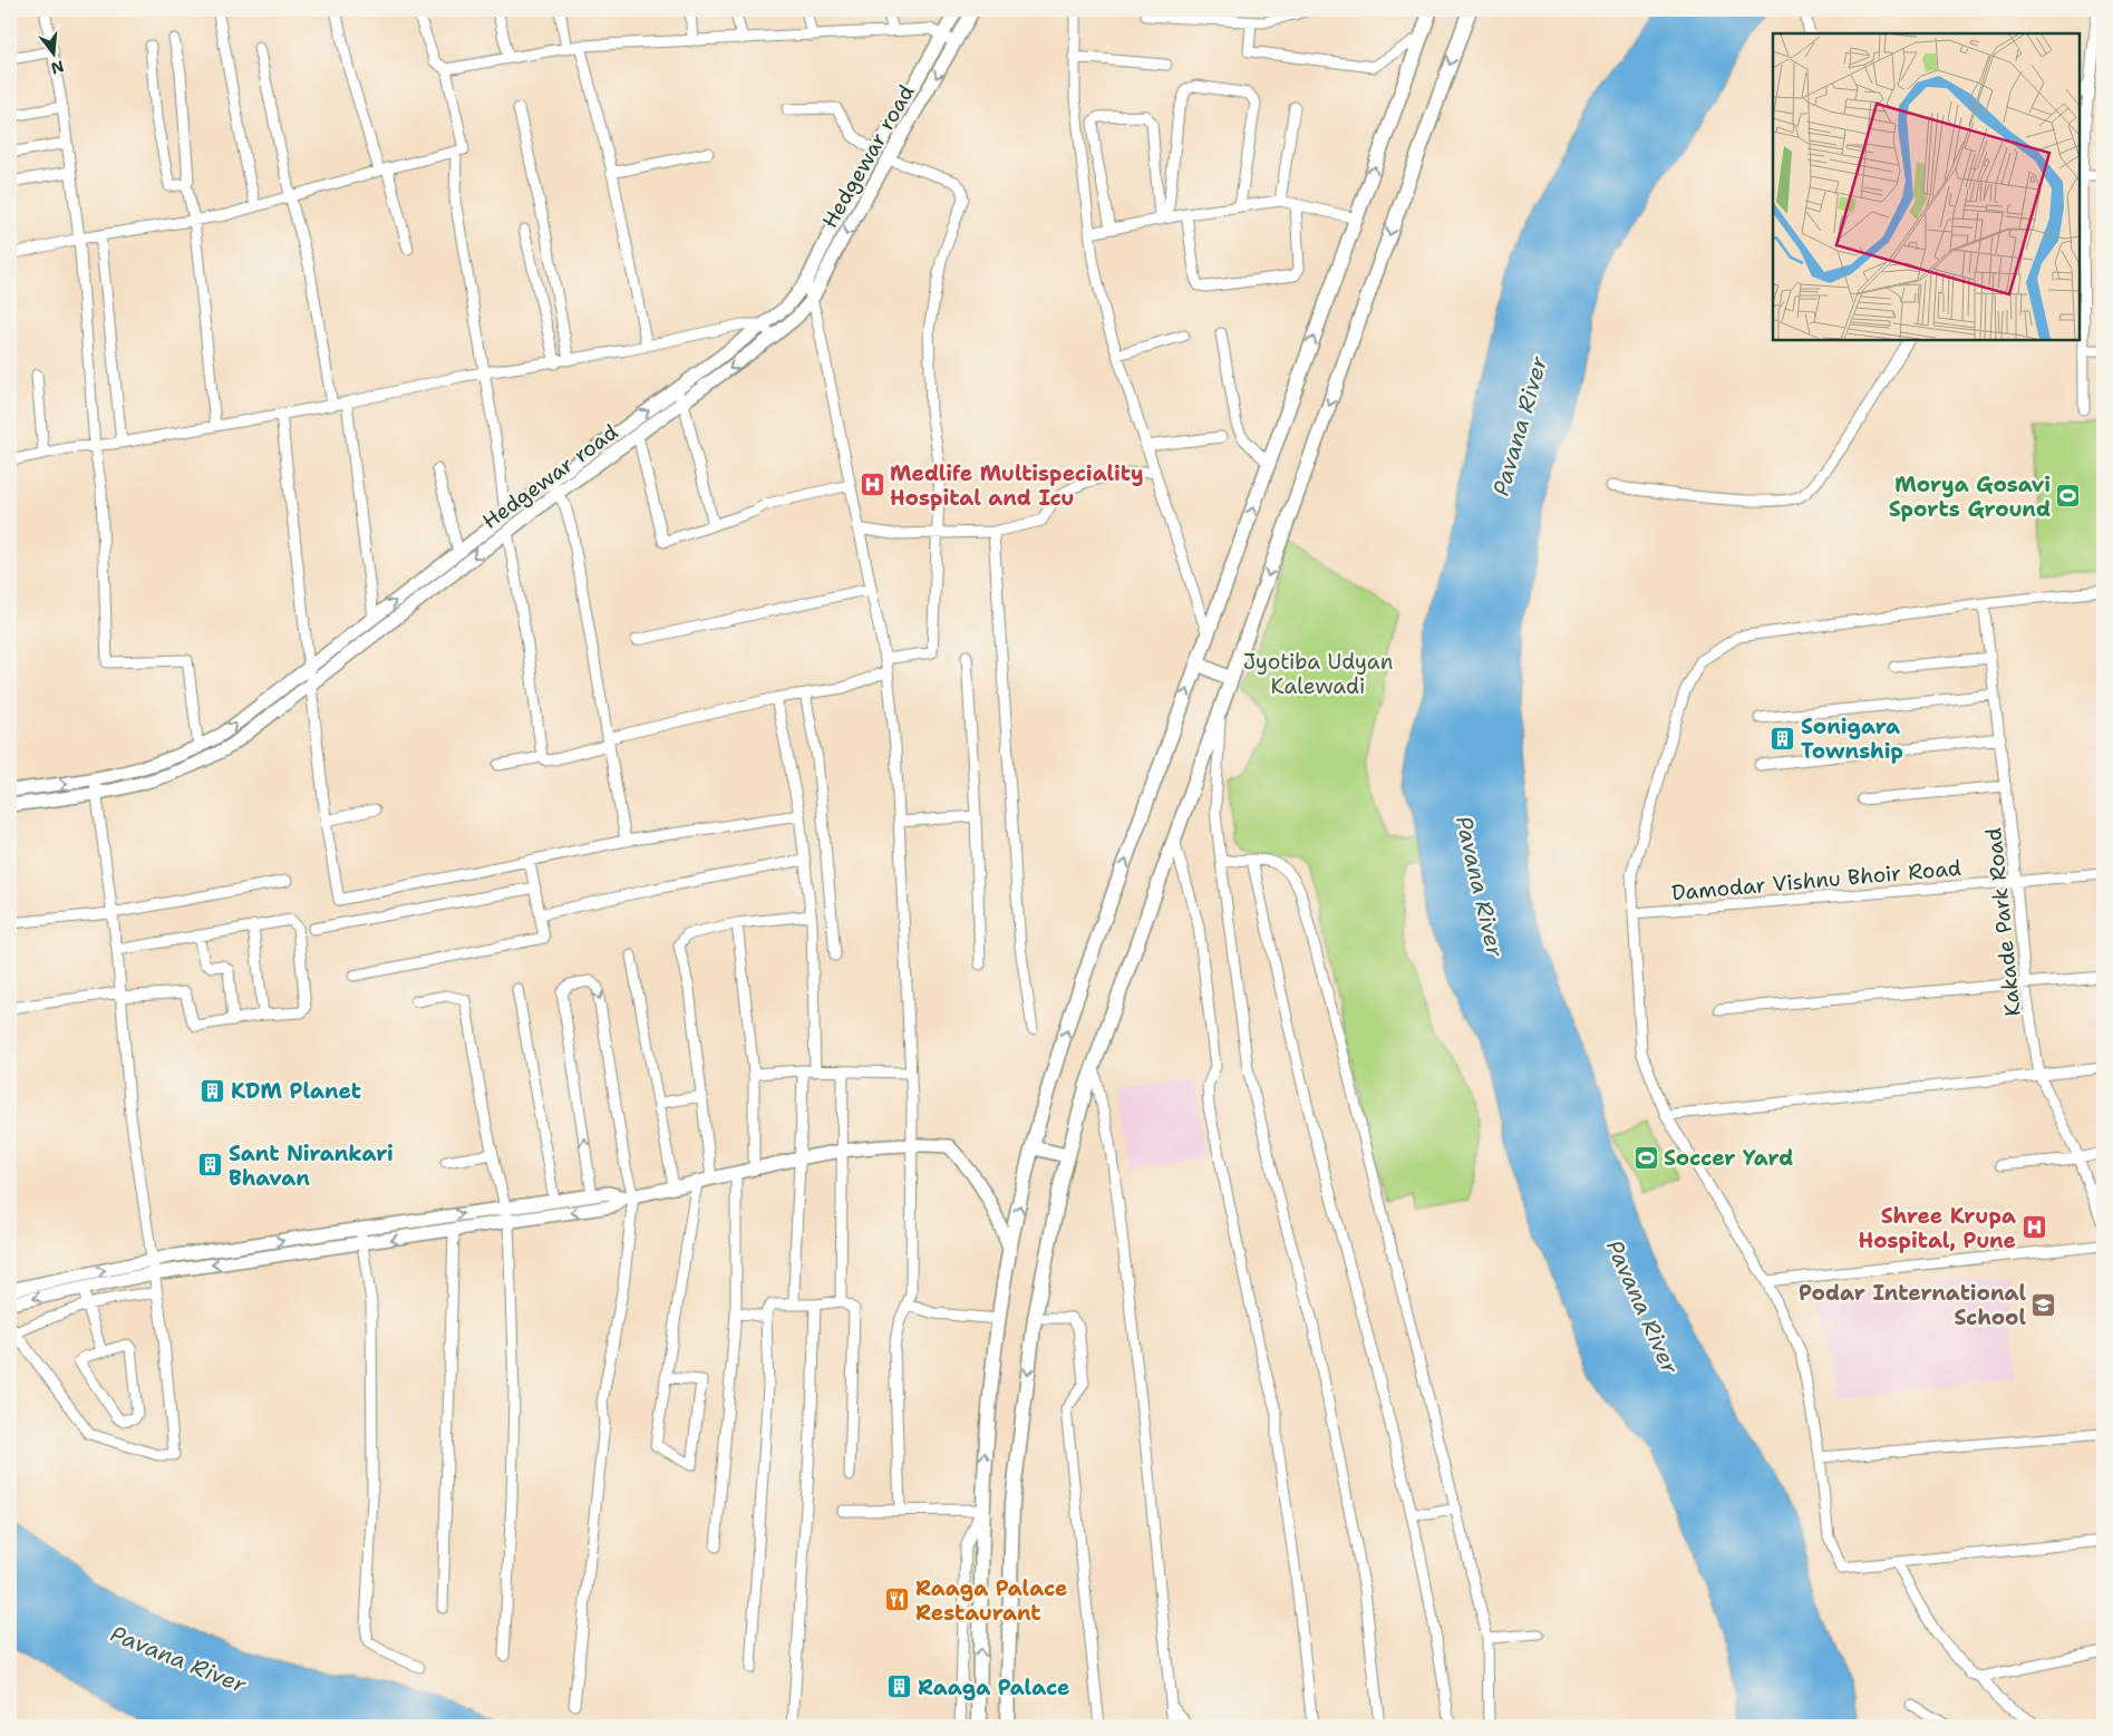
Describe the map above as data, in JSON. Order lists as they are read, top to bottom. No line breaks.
{"streets":{"main road":["Hedgewar road"],"street":["Damodar Vishnu Bhoir Road","Kakade Park Road"]},"crossings":[["Damodar Vishnu Bhoir Road","Kakade Park Road"]],"water":["Pavana River"],"parks":["Jyotiba Udyan Kalewadi"],"places":{"hospital":["Medlife Multispeciality Hospital and Icu","Shree Krupa Hospital, Pune"],"sports":["Morya Gosavi Sports Ground","Soccer Yard"],"building":["Sonigara Township","KDM Planet","Sant Nirankari Bhavan","Raaga Palace"],"school or university":["Podar International School"],"restaurant":["Raaga Palace Restaurant"]},"north":"bottom"}
